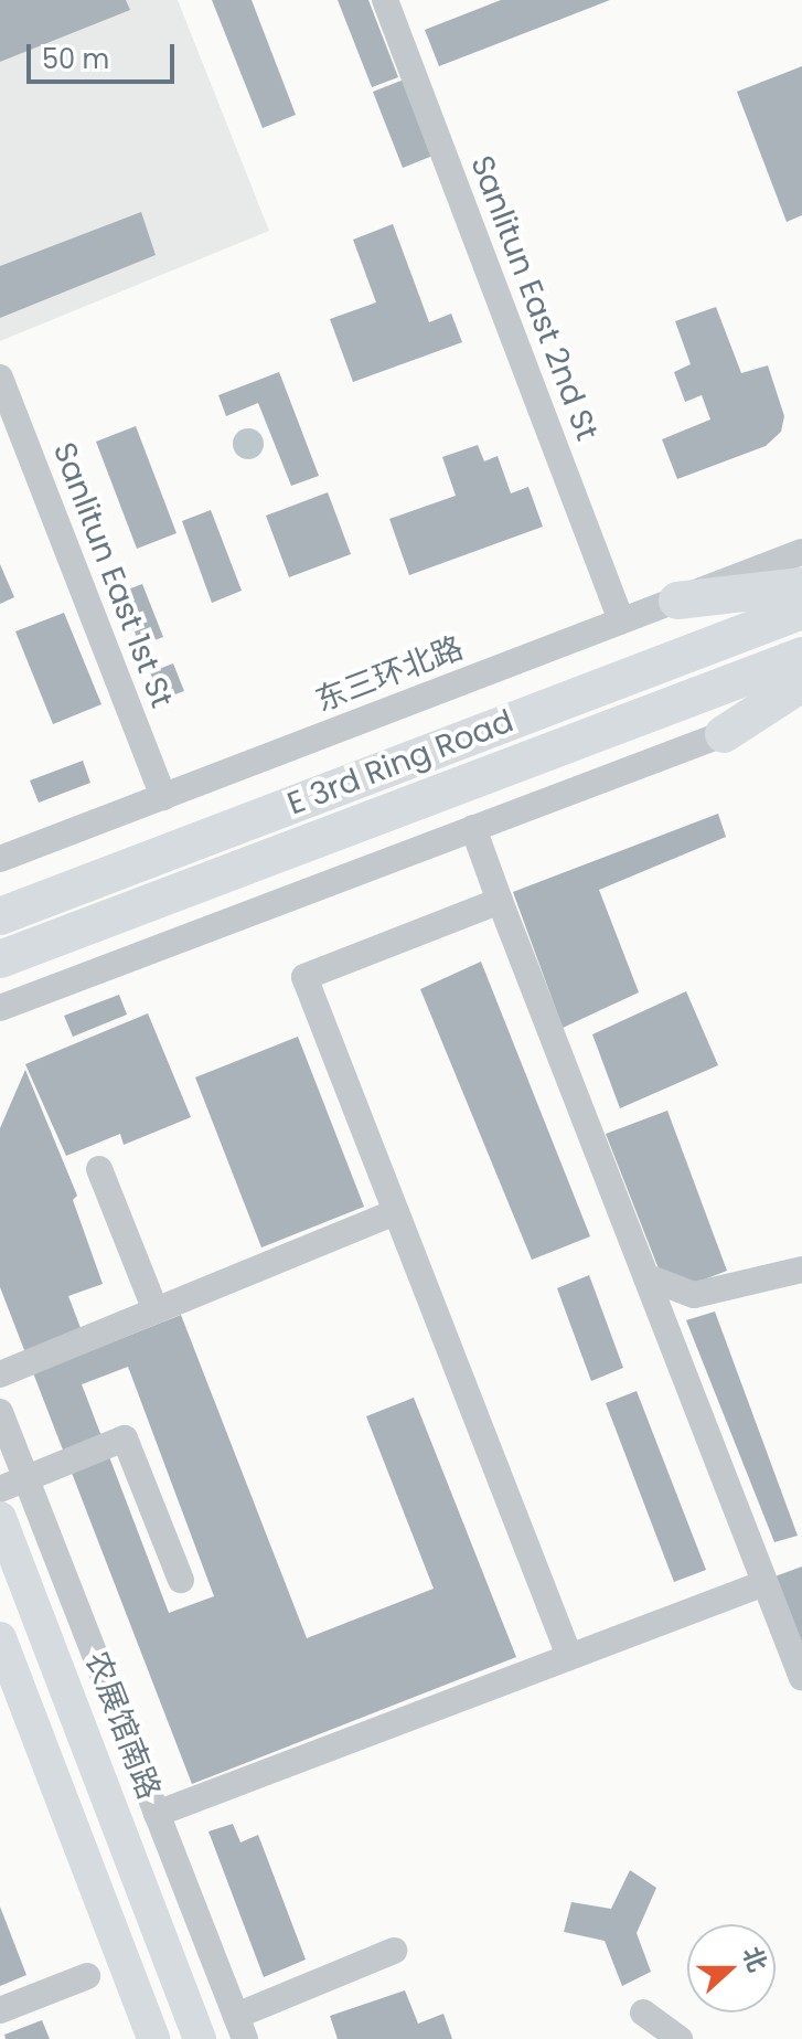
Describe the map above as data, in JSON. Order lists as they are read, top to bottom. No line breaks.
{"streets":{"highway":["E 3rd Ring Road"],"main road":["农展馆南路"],"street":["Sanlitun East 2nd St","Sanlitun East 1st St","东三环北路"]},"crossings":[["Sanlitun East 2nd St","东三环北路"],["Sanlitun East 1st St","东三环北路"]],"scale_bar":"50 m","north":"right"}
